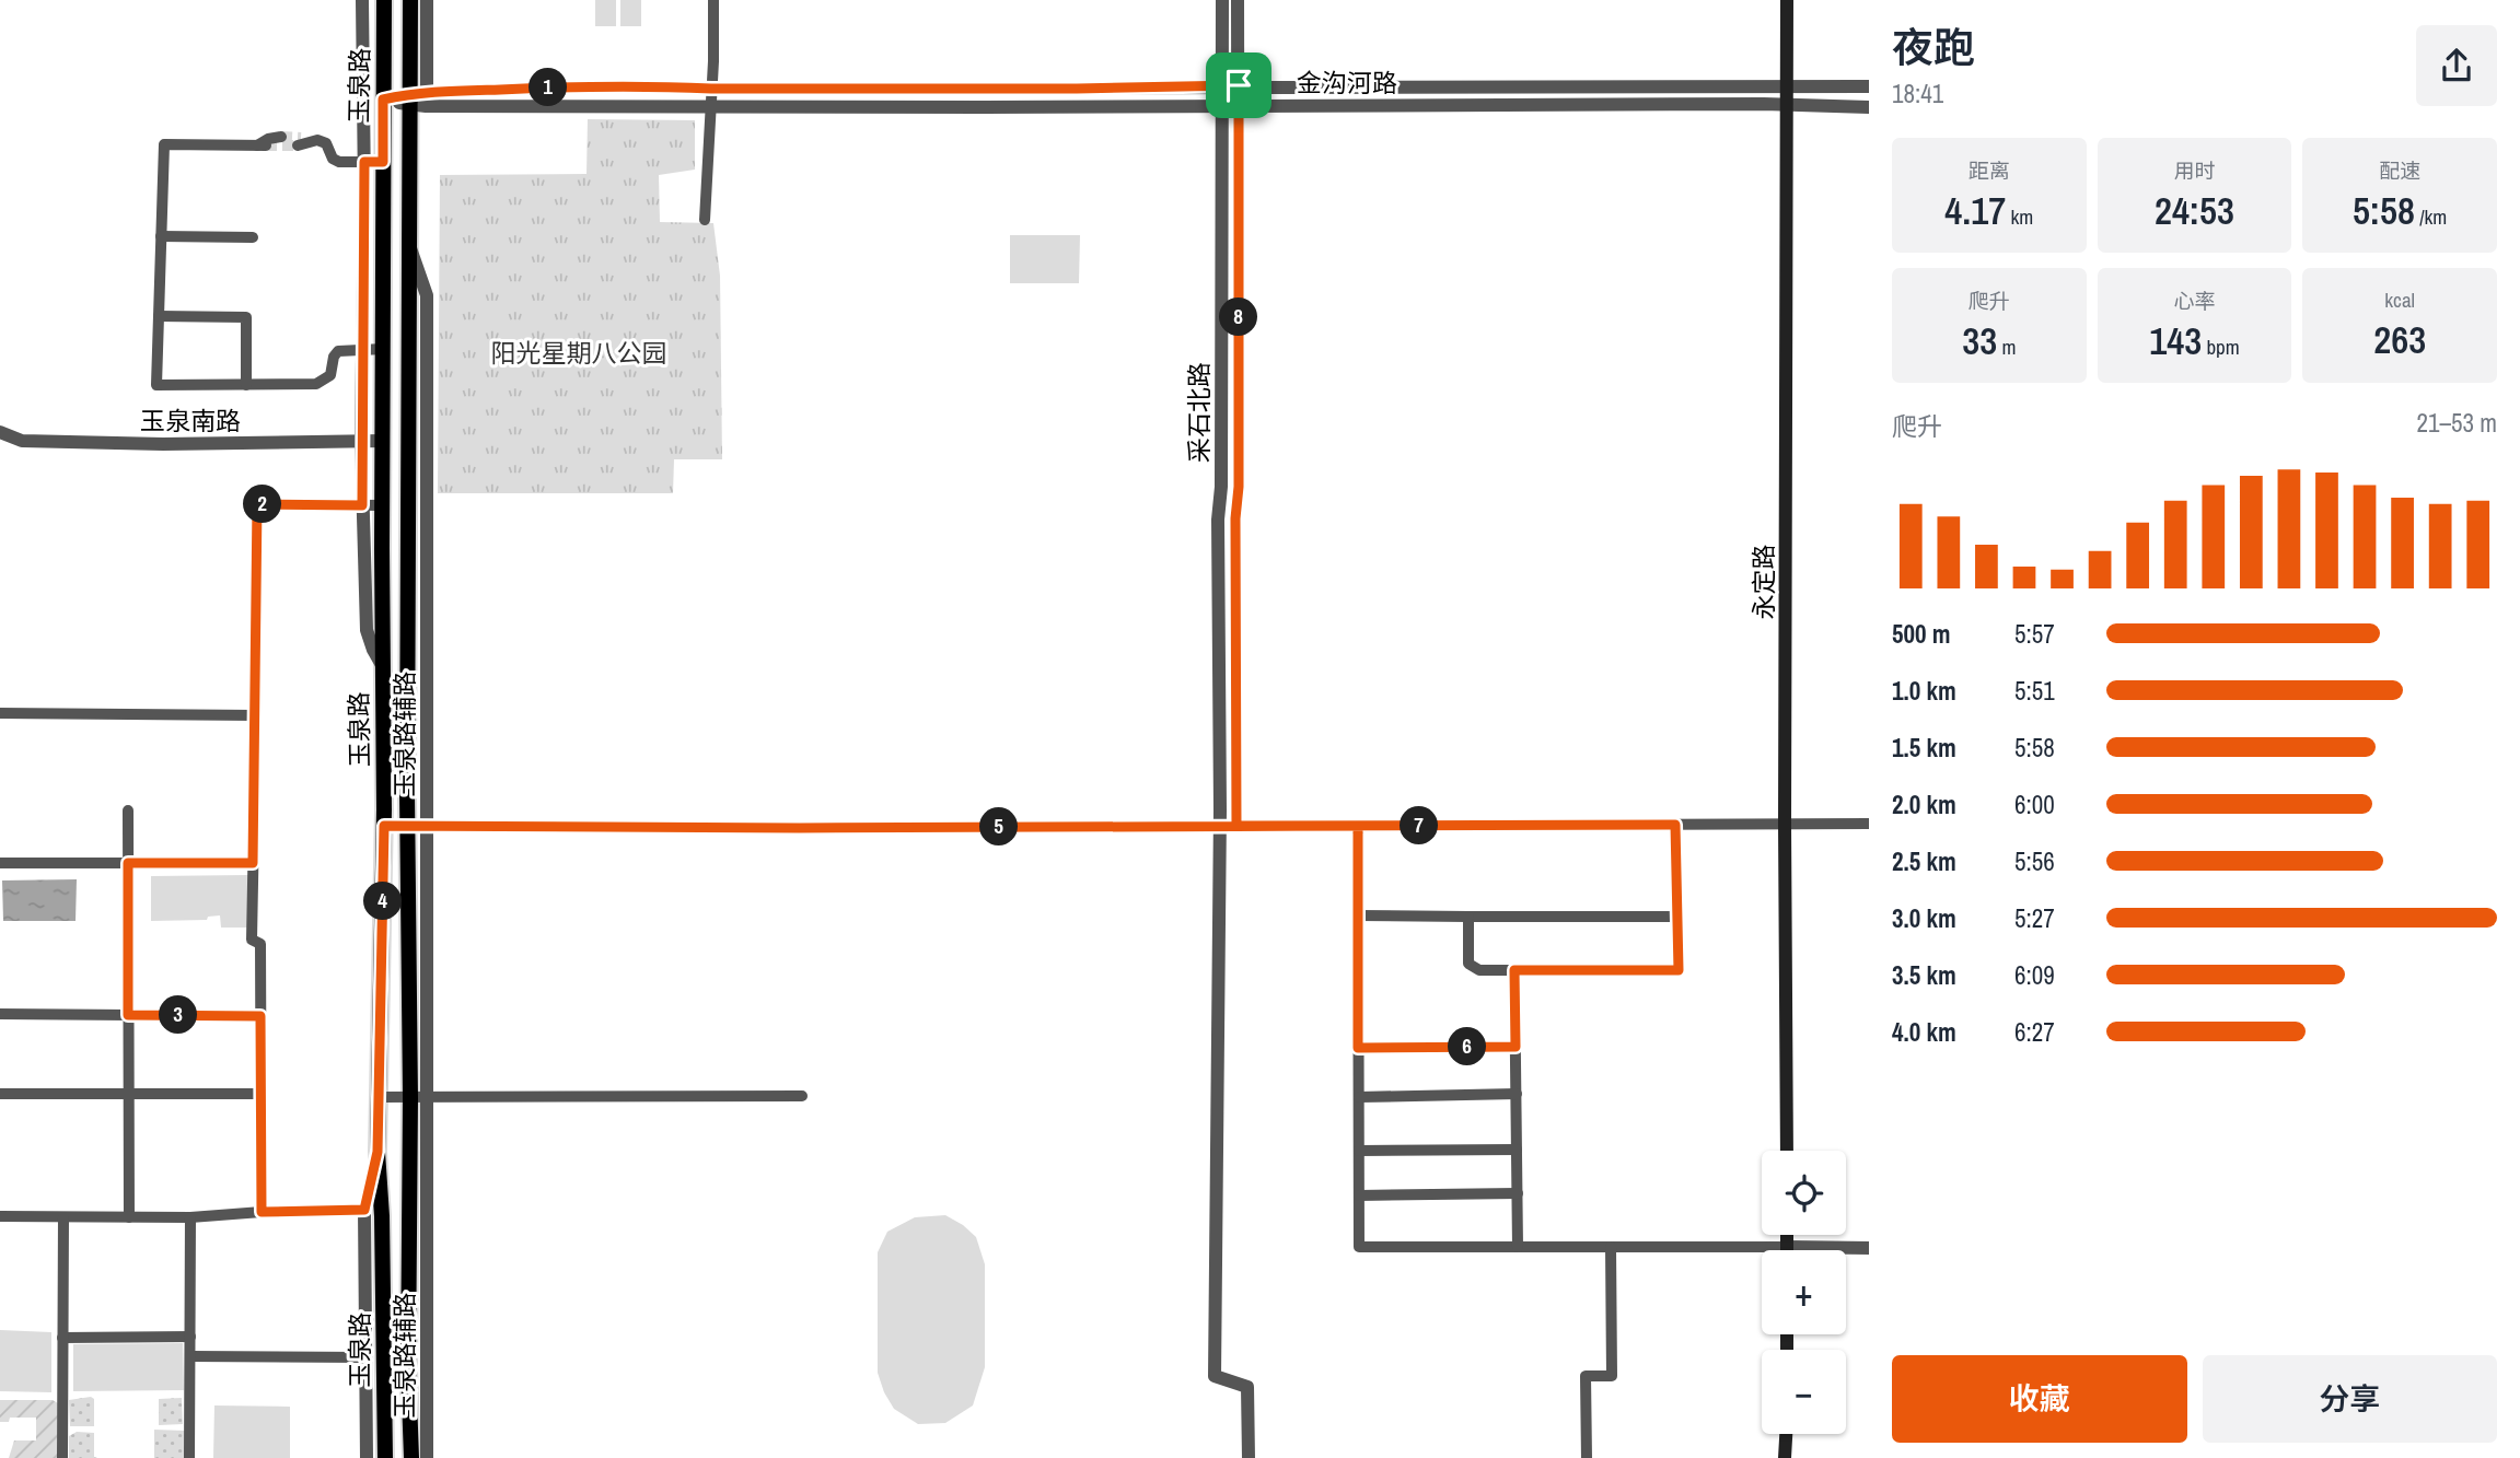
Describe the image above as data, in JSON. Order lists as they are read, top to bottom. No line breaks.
{"streets":{"main road":["玉泉路","永定路"],"street":["金沟河路","采石北路","玉泉南路","玉泉路辅路"]},"crossings":[["金沟河路","玉泉路"],["金沟河路","采石北路"],["金沟河路","永定路"],["玉泉路","玉泉南路"],["玉泉路","玉泉路辅路"]],"parks":["阳光星期八公园"],"page":{"heading":["夜跑","18:41"],"pins":["1","8","2","7","5","4","3","6"],"stats":[["距离","4.17 km"],["用时","24:53"],["配速","5:58 /km"],["爬升","33 m"],["心率","143 bpm"],["kcal","263"]],"chart":["爬升","21–53 m"],"list":[{"name":"500 m","note":"5:57"},{"name":"1.0 km","note":"5:51"},{"name":"1.5 km","note":"5:58"},{"name":"2.0 km","note":"6:00"},{"name":"2.5 km","note":"5:56"},{"name":"3.0 km","note":"5:27"},{"name":"3.5 km","note":"6:09"},{"name":"4.0 km","note":"6:27"}],"map_buttons":["+","−"],"buttons":["收藏","分享"]}}
